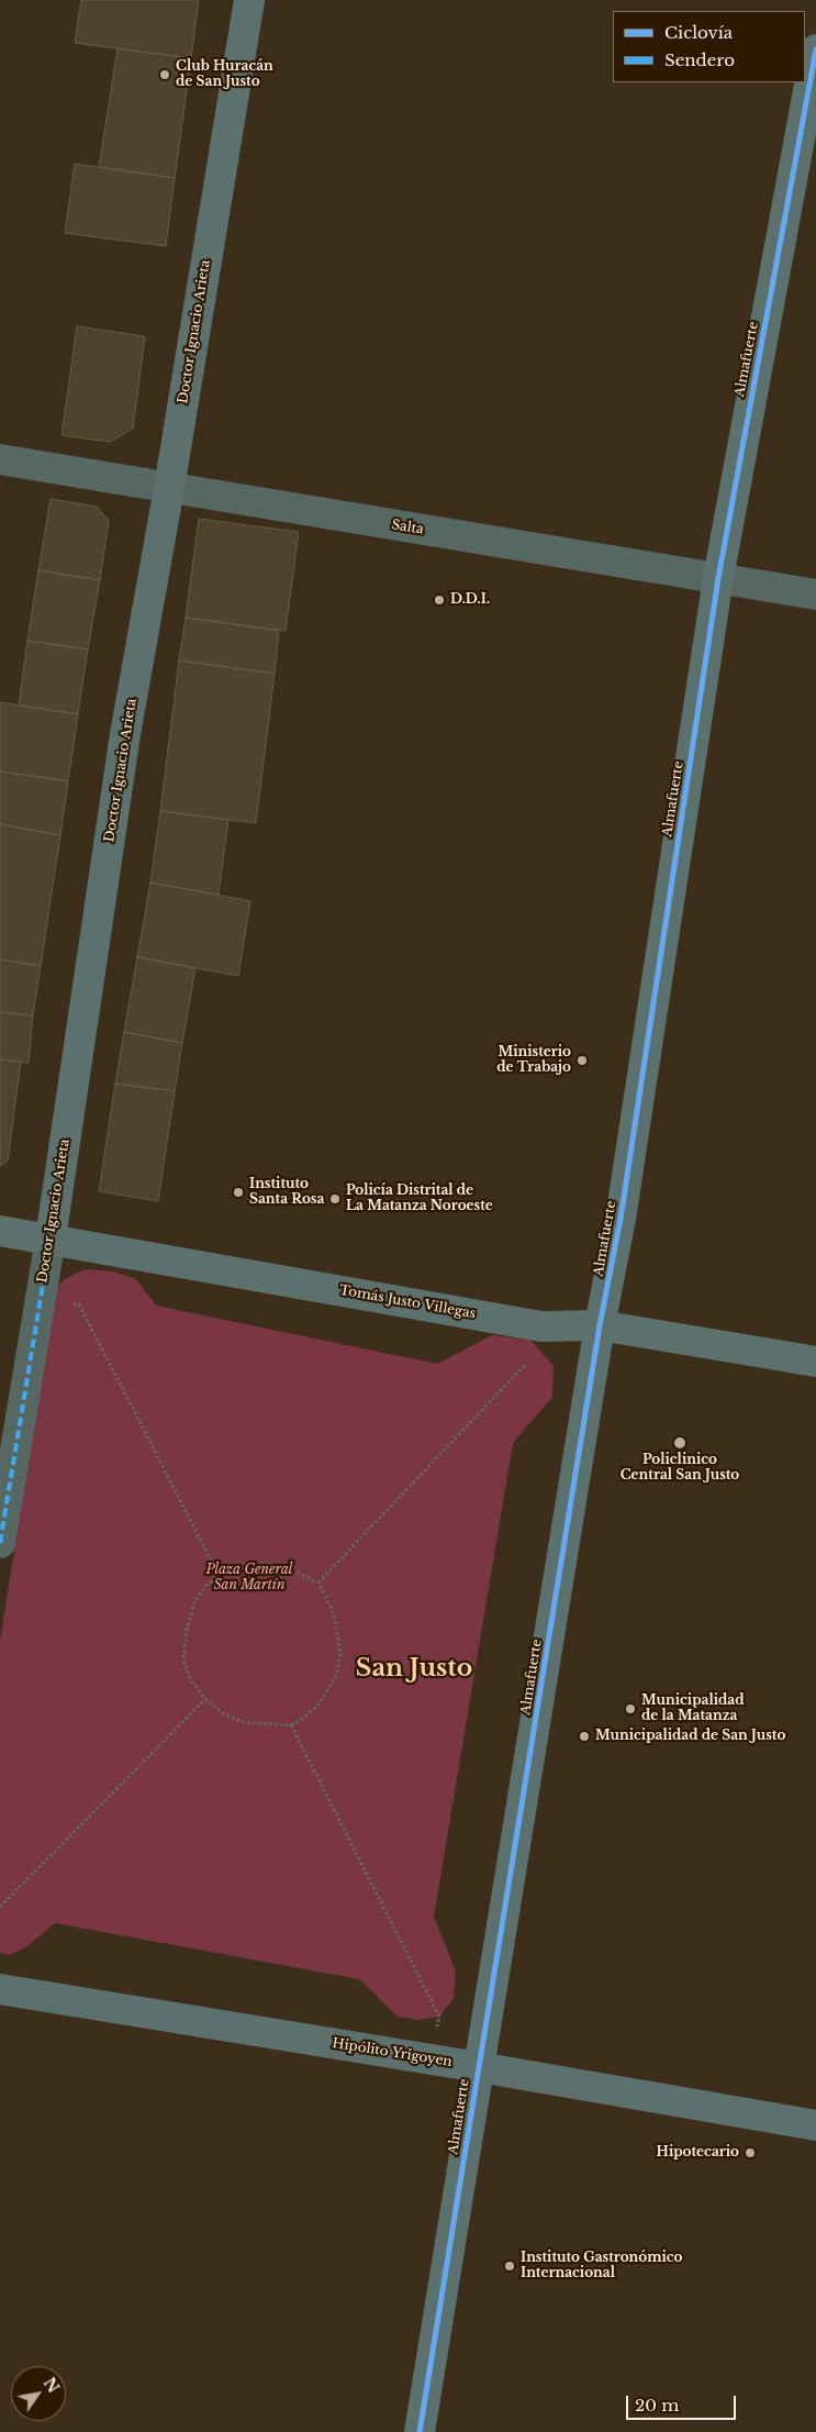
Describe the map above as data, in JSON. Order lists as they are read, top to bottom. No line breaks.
{"streets":{"street":["Doctor Ignacio Arieta","Almafuerte","Salta","Tomás Justo Villegas","Hipólito Yrigoyen"]},"crossings":[["Doctor Ignacio Arieta","Salta"],["Doctor Ignacio Arieta","Tomás Justo Villegas"],["Almafuerte","Salta"],["Almafuerte","Tomás Justo Villegas"],["Almafuerte","Hipólito Yrigoyen"]],"districts":["San Justo"],"parks":["Plaza General San Martín"],"places":["Club Huracán de San Justo","D.D.I.","Ministerio de Trabajo","Instituto Santa Rosa","Policía Distrital de La Matanza Noroeste","Policlinico Central San Justo","Municipalidad de la Matanza","Municipalidad de San Justo","Hipotecario","Instituto Gastronómico Internacional"],"legend":["Ciclovía","Sendero"],"scale_bar":"20 m","north":"top right"}
